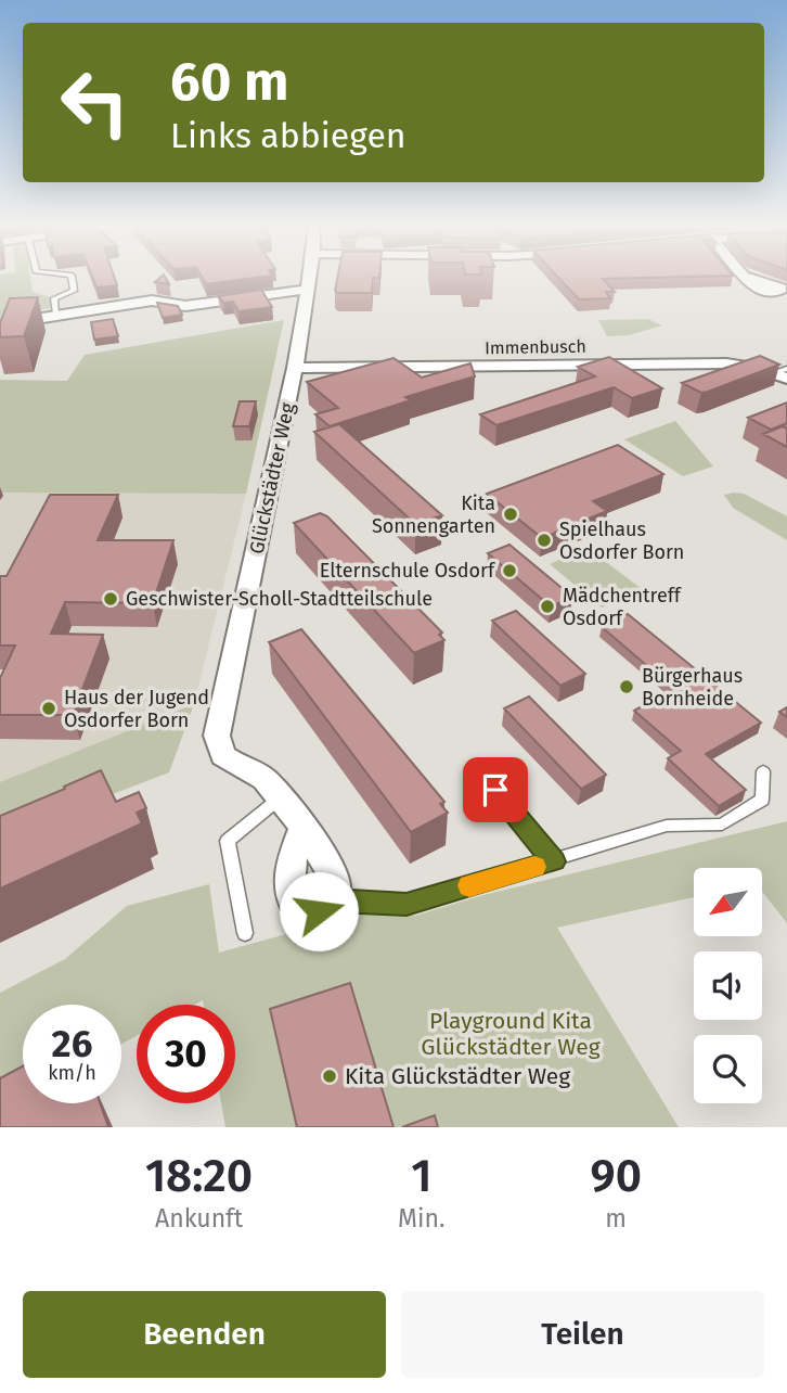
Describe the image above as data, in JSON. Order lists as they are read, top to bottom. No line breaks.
{"streets":{"street":["Immenbusch","Glückstädter Weg"]},"crossings":[["Immenbusch","Glückstädter Weg"]],"parks":["Playground Kita Glückstädter Weg"],"places":["Kita Sonnengarten","Spielhaus Osdorfer Born","Elternschule Osdorf","Geschwister-Scholl-Stadtteilschule","Mädchentreff Osdorf","Bürgerhaus Bornheide","Haus der Jugend Osdorfer Born","Kita Glückstädter Weg"],"north":"bottom left","page":{"turn":["60 m","Links abbiegen"],"speed":"26 km/h","limit":"30","eta":["18:20","Ankunft","1","Min.","90","m"],"buttons":["Beenden","Teilen"]}}
